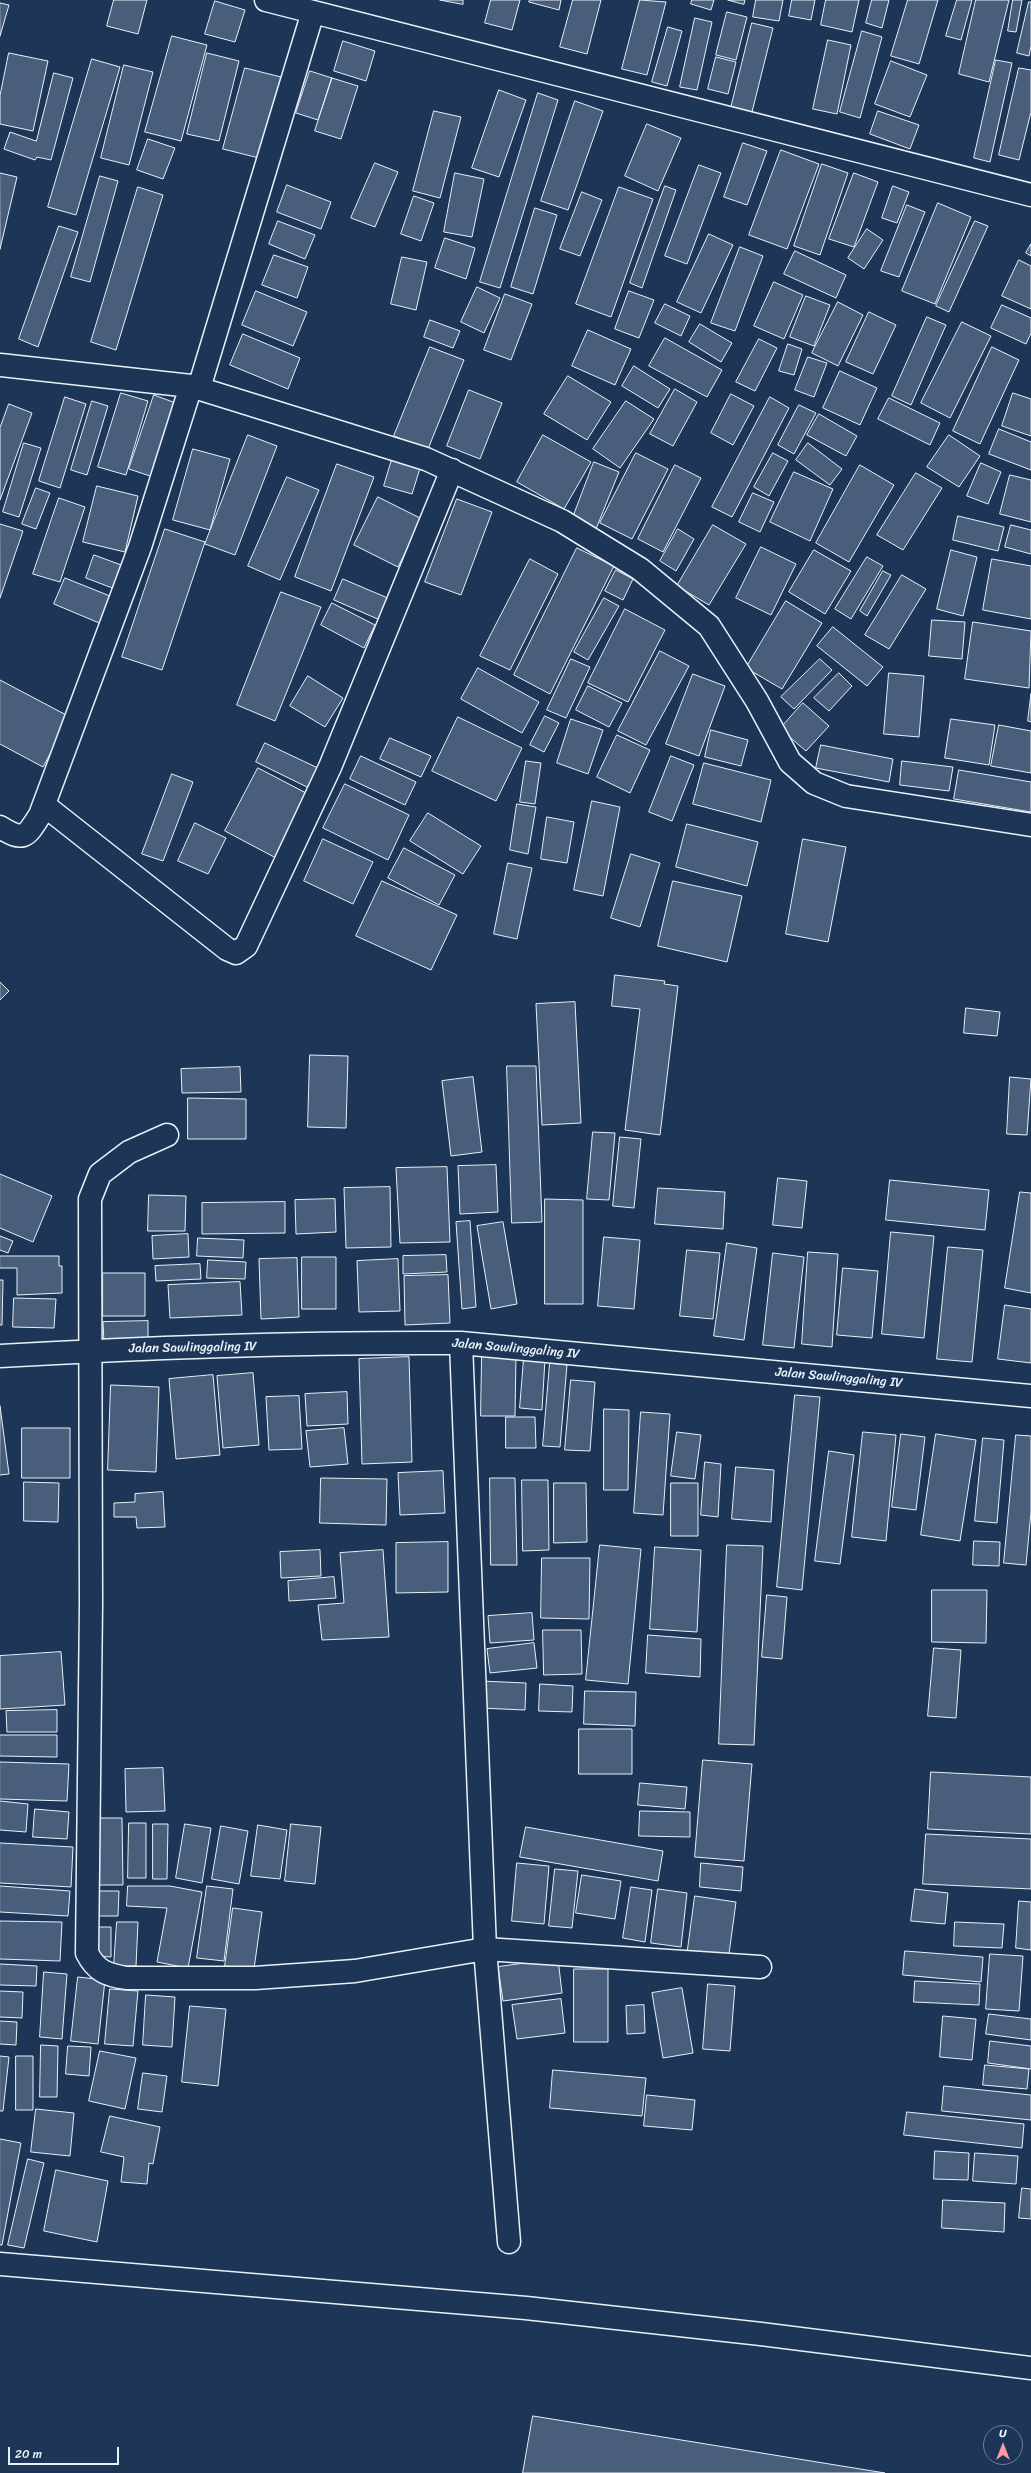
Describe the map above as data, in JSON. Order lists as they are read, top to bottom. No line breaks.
{"streets":{"street":["Jalan Sawlinggaling IV"]},"scale_bar":"20 m","north":"top"}
